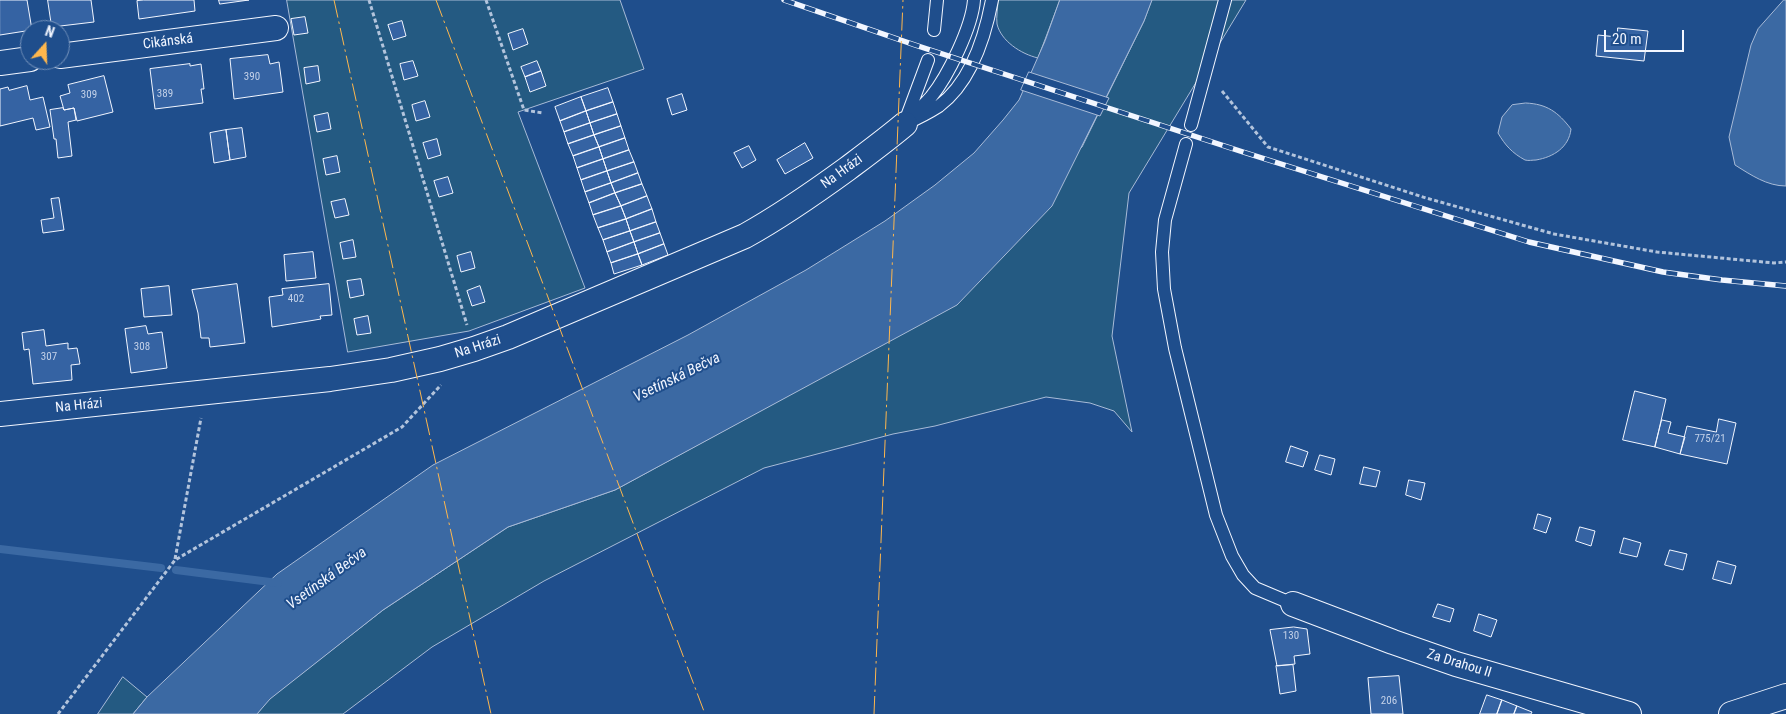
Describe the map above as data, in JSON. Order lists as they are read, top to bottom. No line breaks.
{"streets":{"street":["Cikánská","Na Hrázi","Za Drahou II"]},"water":["Vsetínská Bečva"],"house_numbers":["390","389","309","402","308","307","775/21","130","206"],"scale_bar":"20 m","north":"top"}
